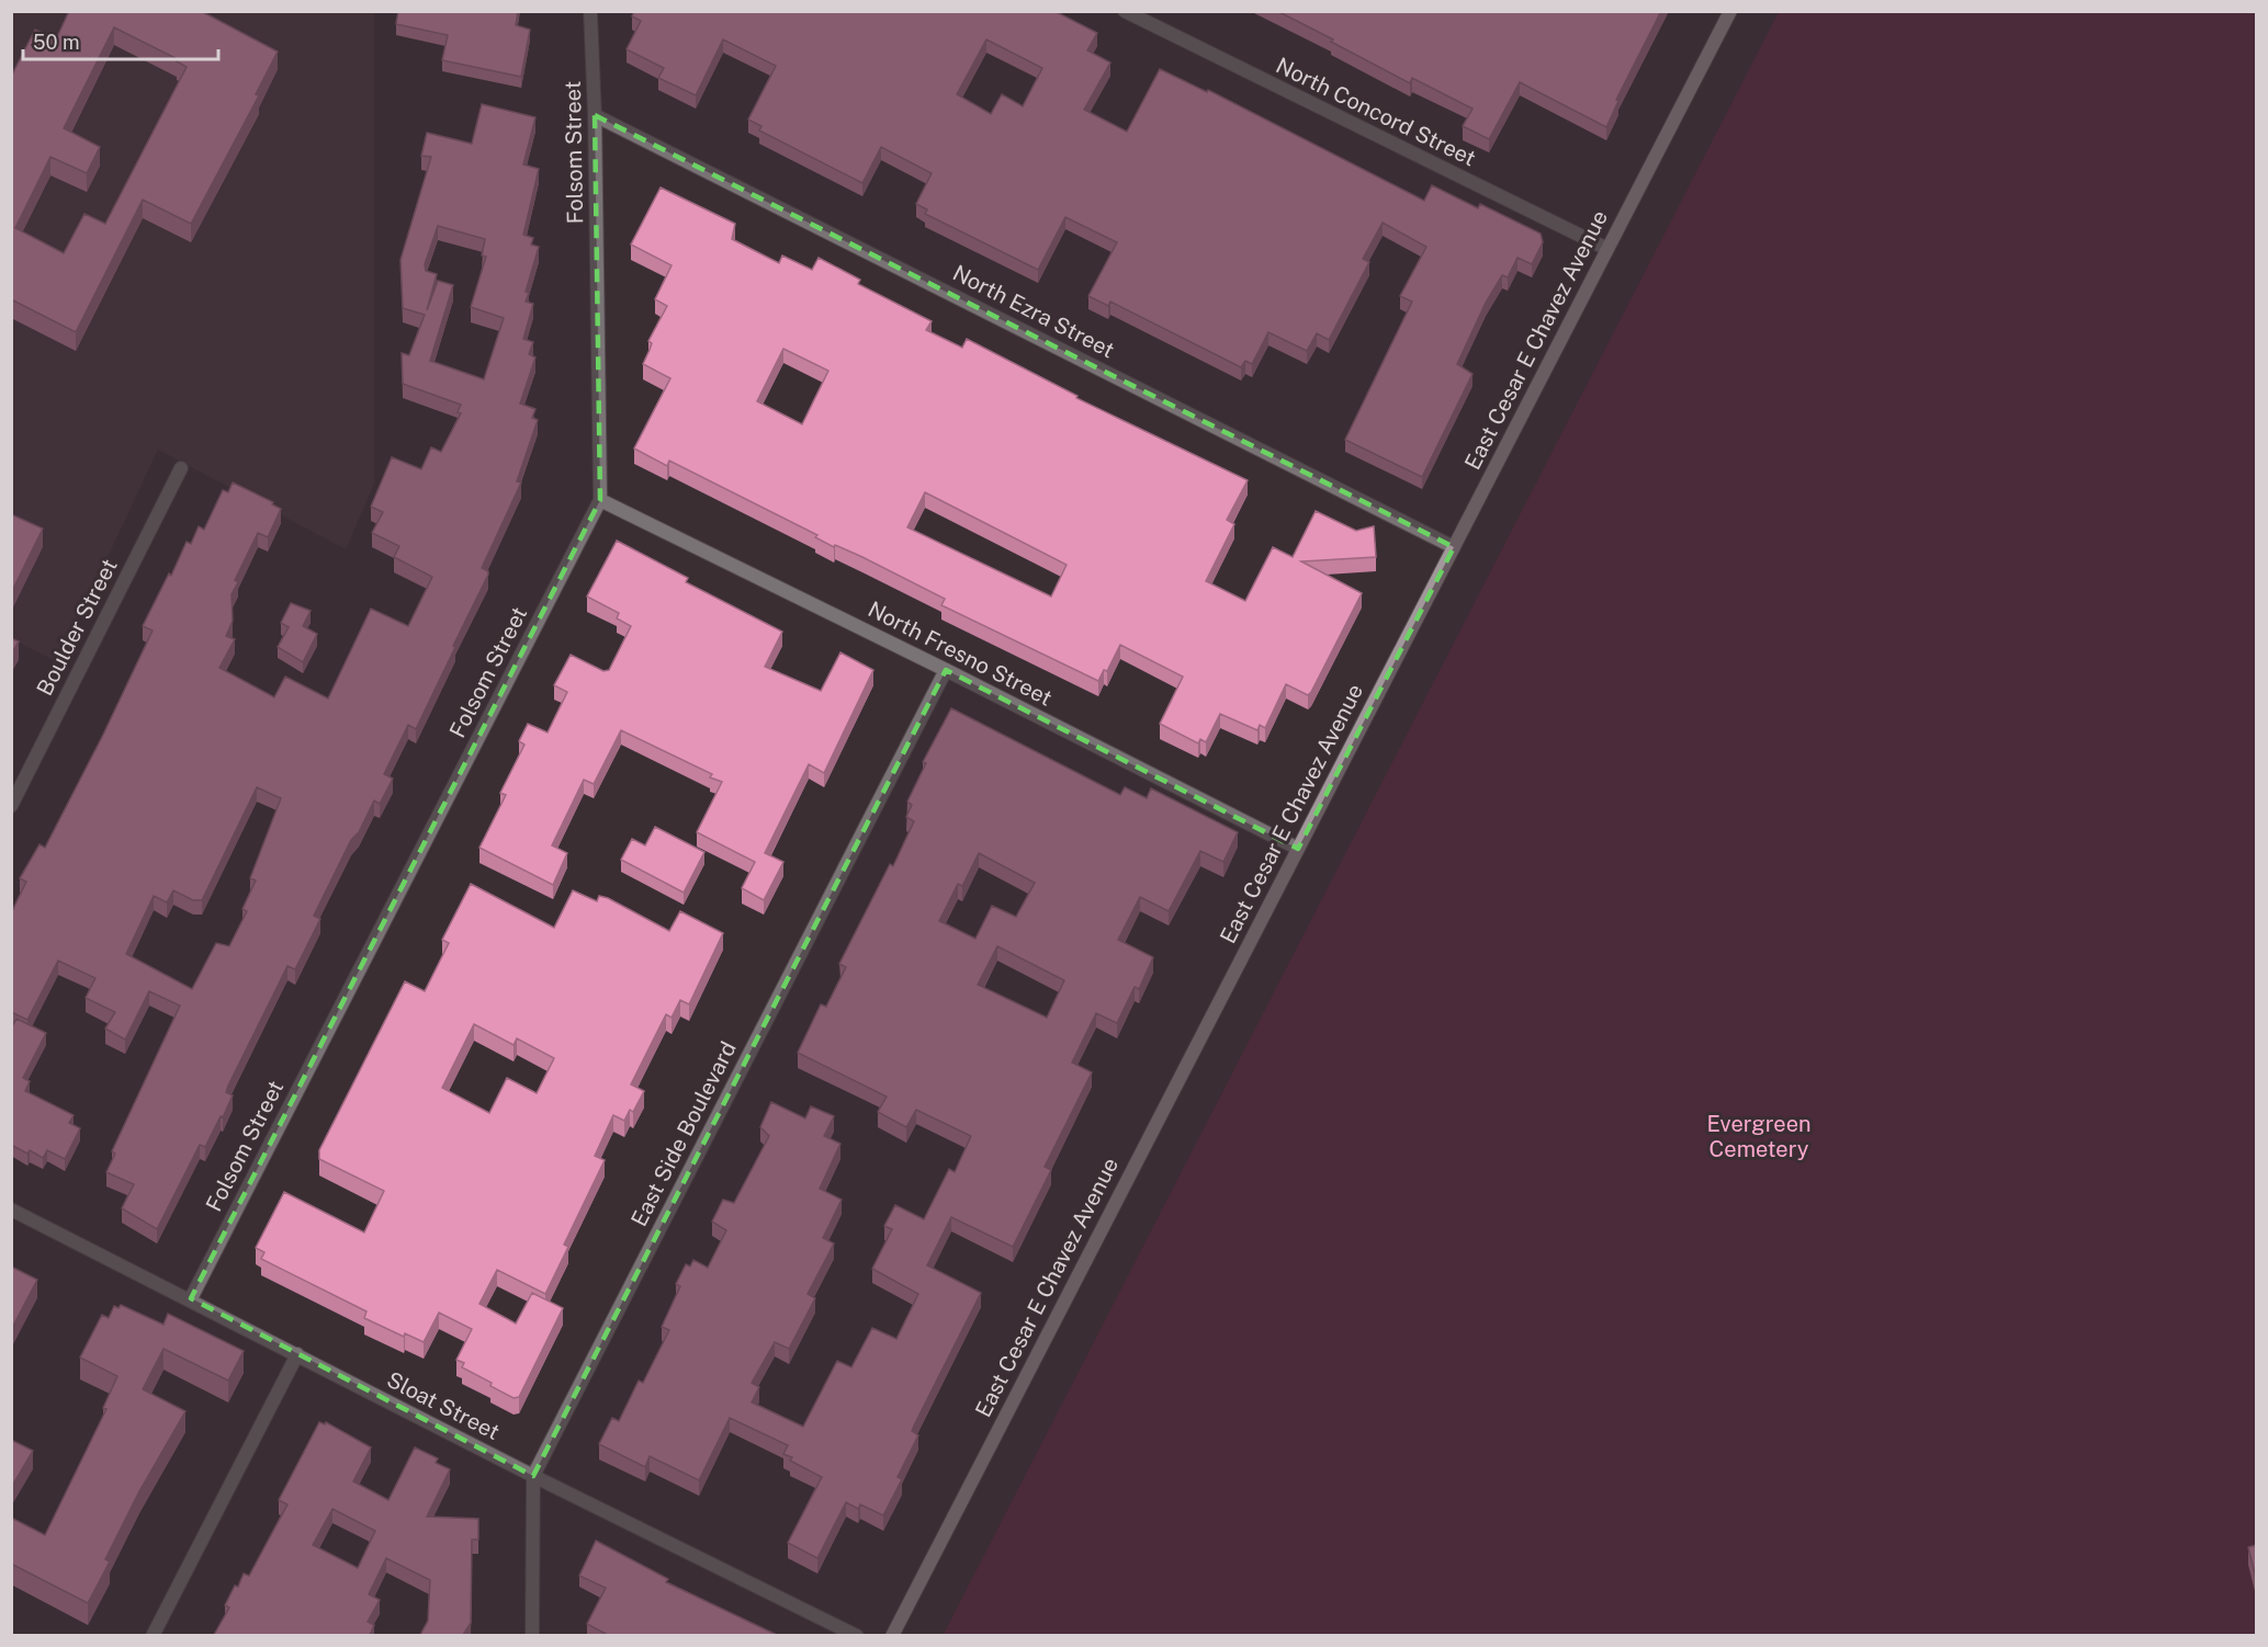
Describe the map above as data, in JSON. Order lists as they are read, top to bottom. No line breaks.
{"streets":{"main road":["East Cesar E Chavez Avenue"],"street":["North Concord Street","Folsom Street","North Ezra Street","Boulder Street","North Fresno Street","East Side Boulevard","Sloat Street"]},"crossings":[["North Concord Street","East Cesar E Chavez Avenue"],["Folsom Street","North Ezra Street"],["Folsom Street","North Fresno Street"],["Folsom Street","Sloat Street"],["North Ezra Street","East Cesar E Chavez Avenue"],["East Cesar E Chavez Avenue","North Fresno Street"],["North Fresno Street","East Side Boulevard"],["East Side Boulevard","Sloat Street"]],"parks":["Evergreen Cemetery"],"scale_bar":"50 m"}
